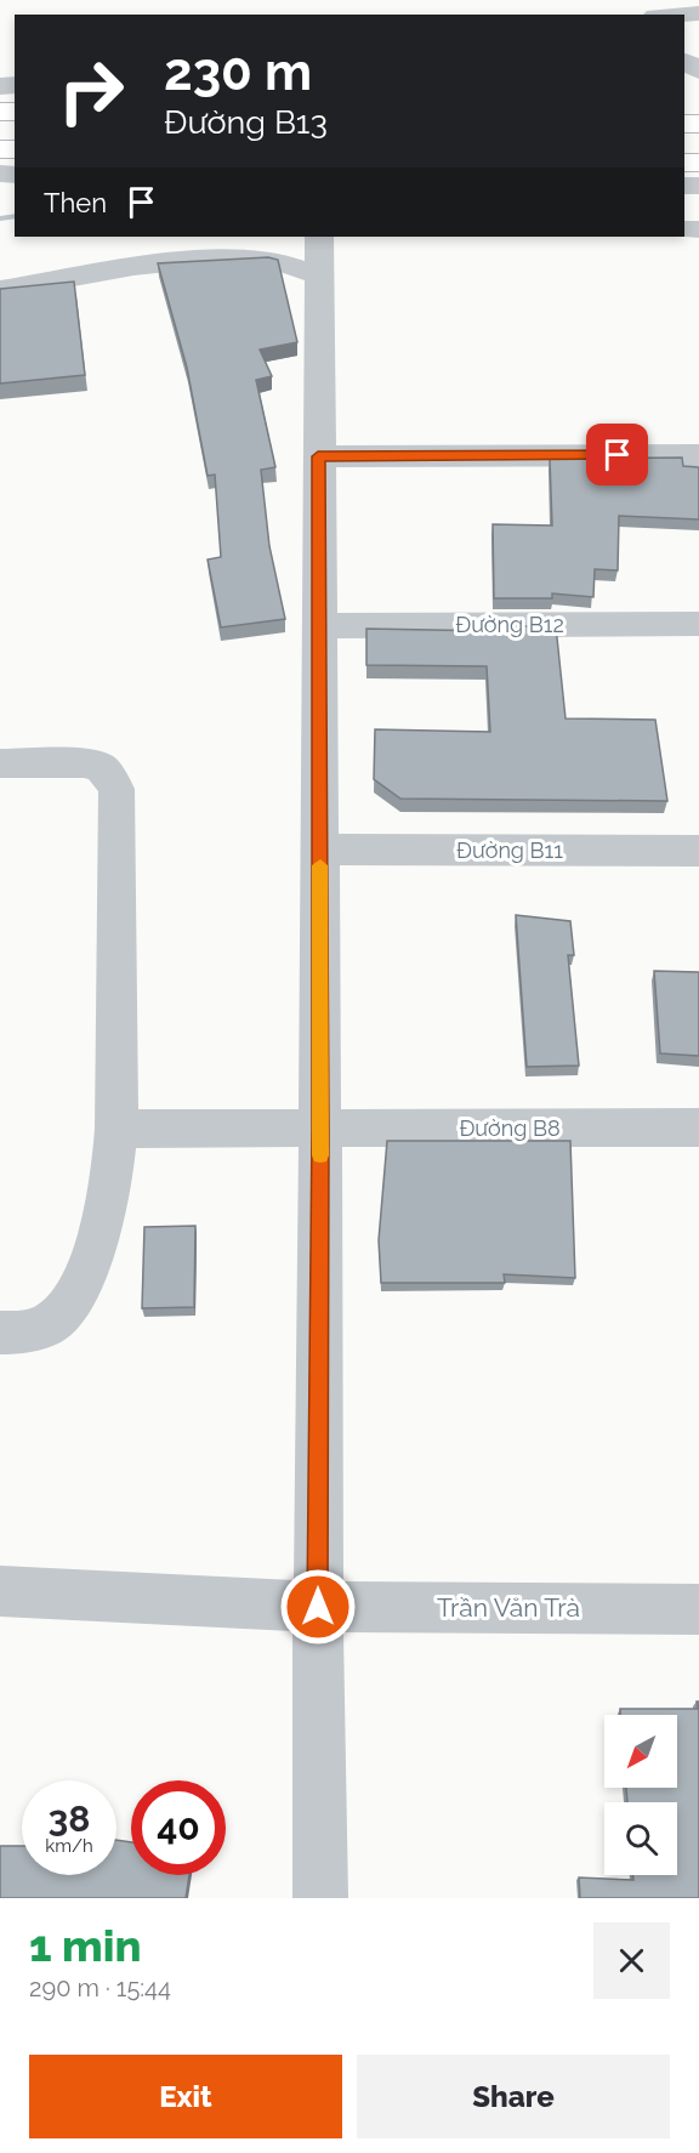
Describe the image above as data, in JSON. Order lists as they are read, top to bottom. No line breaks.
{"streets":{"street":["Đường B12","Đường B11","Đường B8","Trần Văn Trà"]},"north":"bottom left","page":{"turn":["230 m","Đường B13"],"then":"Then","speed":"38 km/h","limit":"40","heading":["1 min","290 m · 15:44"],"buttons":["Exit","Share"]}}
